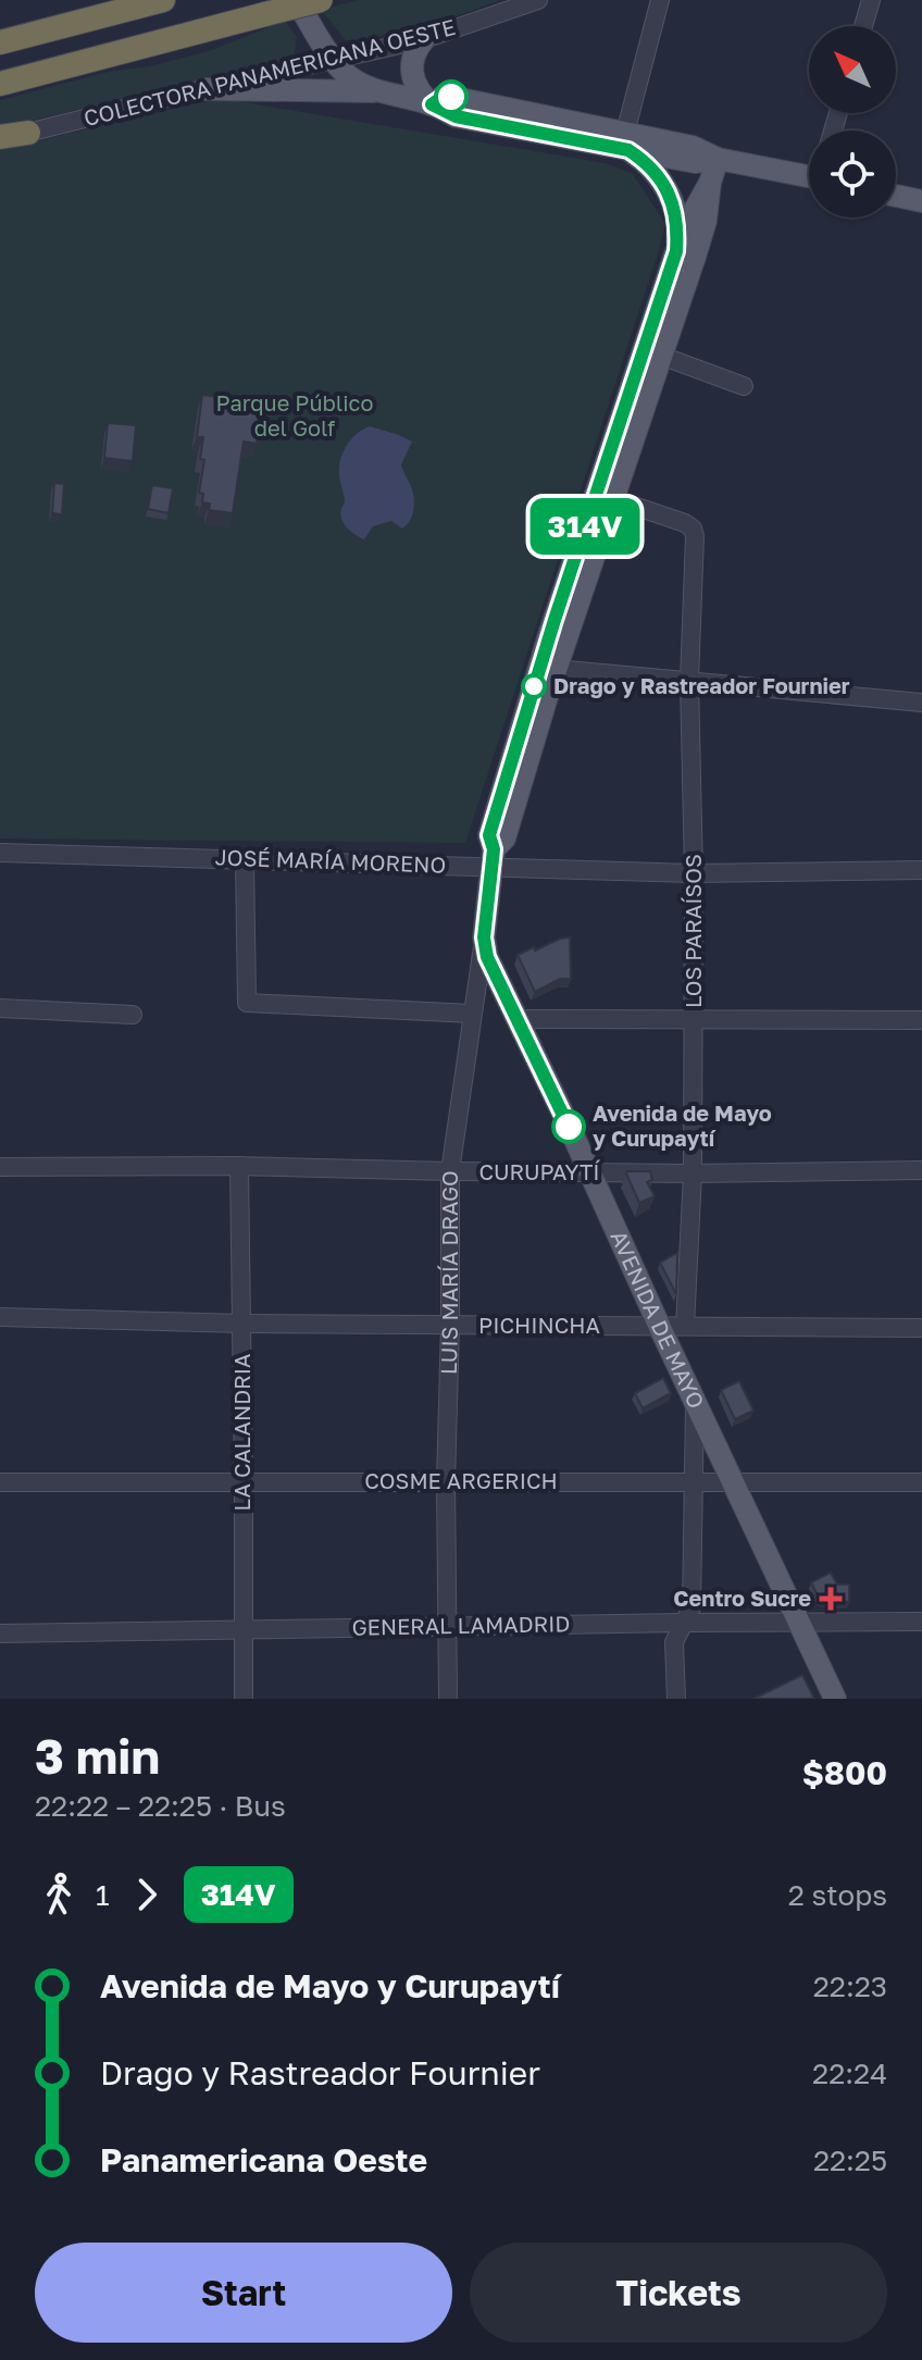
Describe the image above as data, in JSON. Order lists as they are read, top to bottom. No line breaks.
{"streets":{"main road":["LUIS MARÍA DRAGO","AVENIDA DE MAYO"],"street":["COLECTORA PANAMERICANA OESTE","JOSÉ MARÍA MORENO","LOS PARAÍSOS","CURUPAYTÍ","PICHINCHA","LA CALANDRIA","COSME ARGERICH","GENERAL LAMADRID"]},"crossings":[["JOSÉ MARÍA MORENO","LOS PARAÍSOS"],["JOSÉ MARÍA MORENO","LUIS MARÍA DRAGO"],["LOS PARAÍSOS","CURUPAYTÍ"],["LOS PARAÍSOS","LUIS MARÍA DRAGO"],["LOS PARAÍSOS","PICHINCHA"],["CURUPAYTÍ","LUIS MARÍA DRAGO"],["CURUPAYTÍ","AVENIDA DE MAYO"],["CURUPAYTÍ","LA CALANDRIA"],["LUIS MARÍA DRAGO","AVENIDA DE MAYO"],["LUIS MARÍA DRAGO","PICHINCHA"],["LUIS MARÍA DRAGO","COSME ARGERICH"],["LUIS MARÍA DRAGO","GENERAL LAMADRID"],["AVENIDA DE MAYO","PICHINCHA"],["AVENIDA DE MAYO","COSME ARGERICH"],["AVENIDA DE MAYO","GENERAL LAMADRID"],["PICHINCHA","LA CALANDRIA"],["LA CALANDRIA","COSME ARGERICH"],["LA CALANDRIA","GENERAL LAMADRID"]],"parks":["Parque Público del Golf"],"places":{"other":["Drago y Rastreador Fournier","Avenida de Mayo y Curupaytí"],"health":["Centro Sucre"]},"lines":["bus line 314V"],"north":"top left","page":{"on_map":"314V","heading":["3 min","22:22 – 22:25 · Bus","$800"],"legs":["1","314V","2 stops"],"list":[{"name":"Avenida de Mayo y Curupaytí","value":"22:23"},{"name":"Drago y Rastreador Fournier","value":"22:24"},{"name":"Panamericana Oeste","value":"22:25"}],"buttons":["Start","Tickets"]}}
